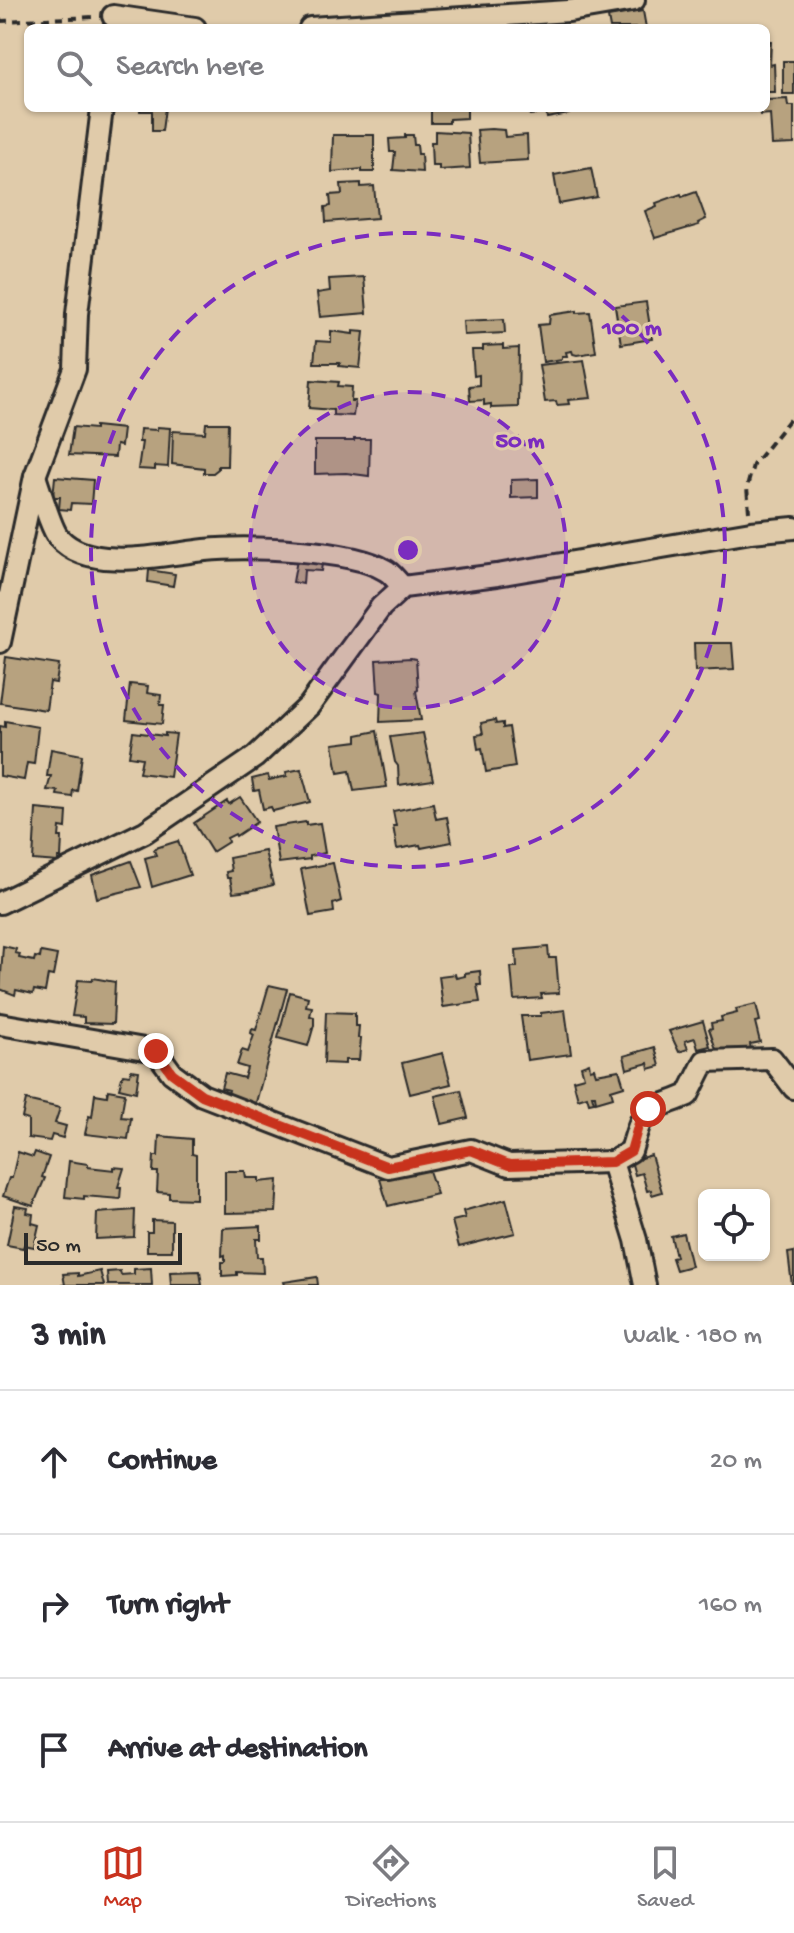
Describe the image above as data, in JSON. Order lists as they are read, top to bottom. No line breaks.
{"scale_bar":"50 m","page":{"search":"Search here","scale":"50 m","heading":["3 min","Walk · 180 m"],"list":[["Continue","20 m"],["Turn right","160 m"],"Arrive at destination"],"nav":["Map","Directions","Saved"]},"rings":["100 m","50 m"]}
